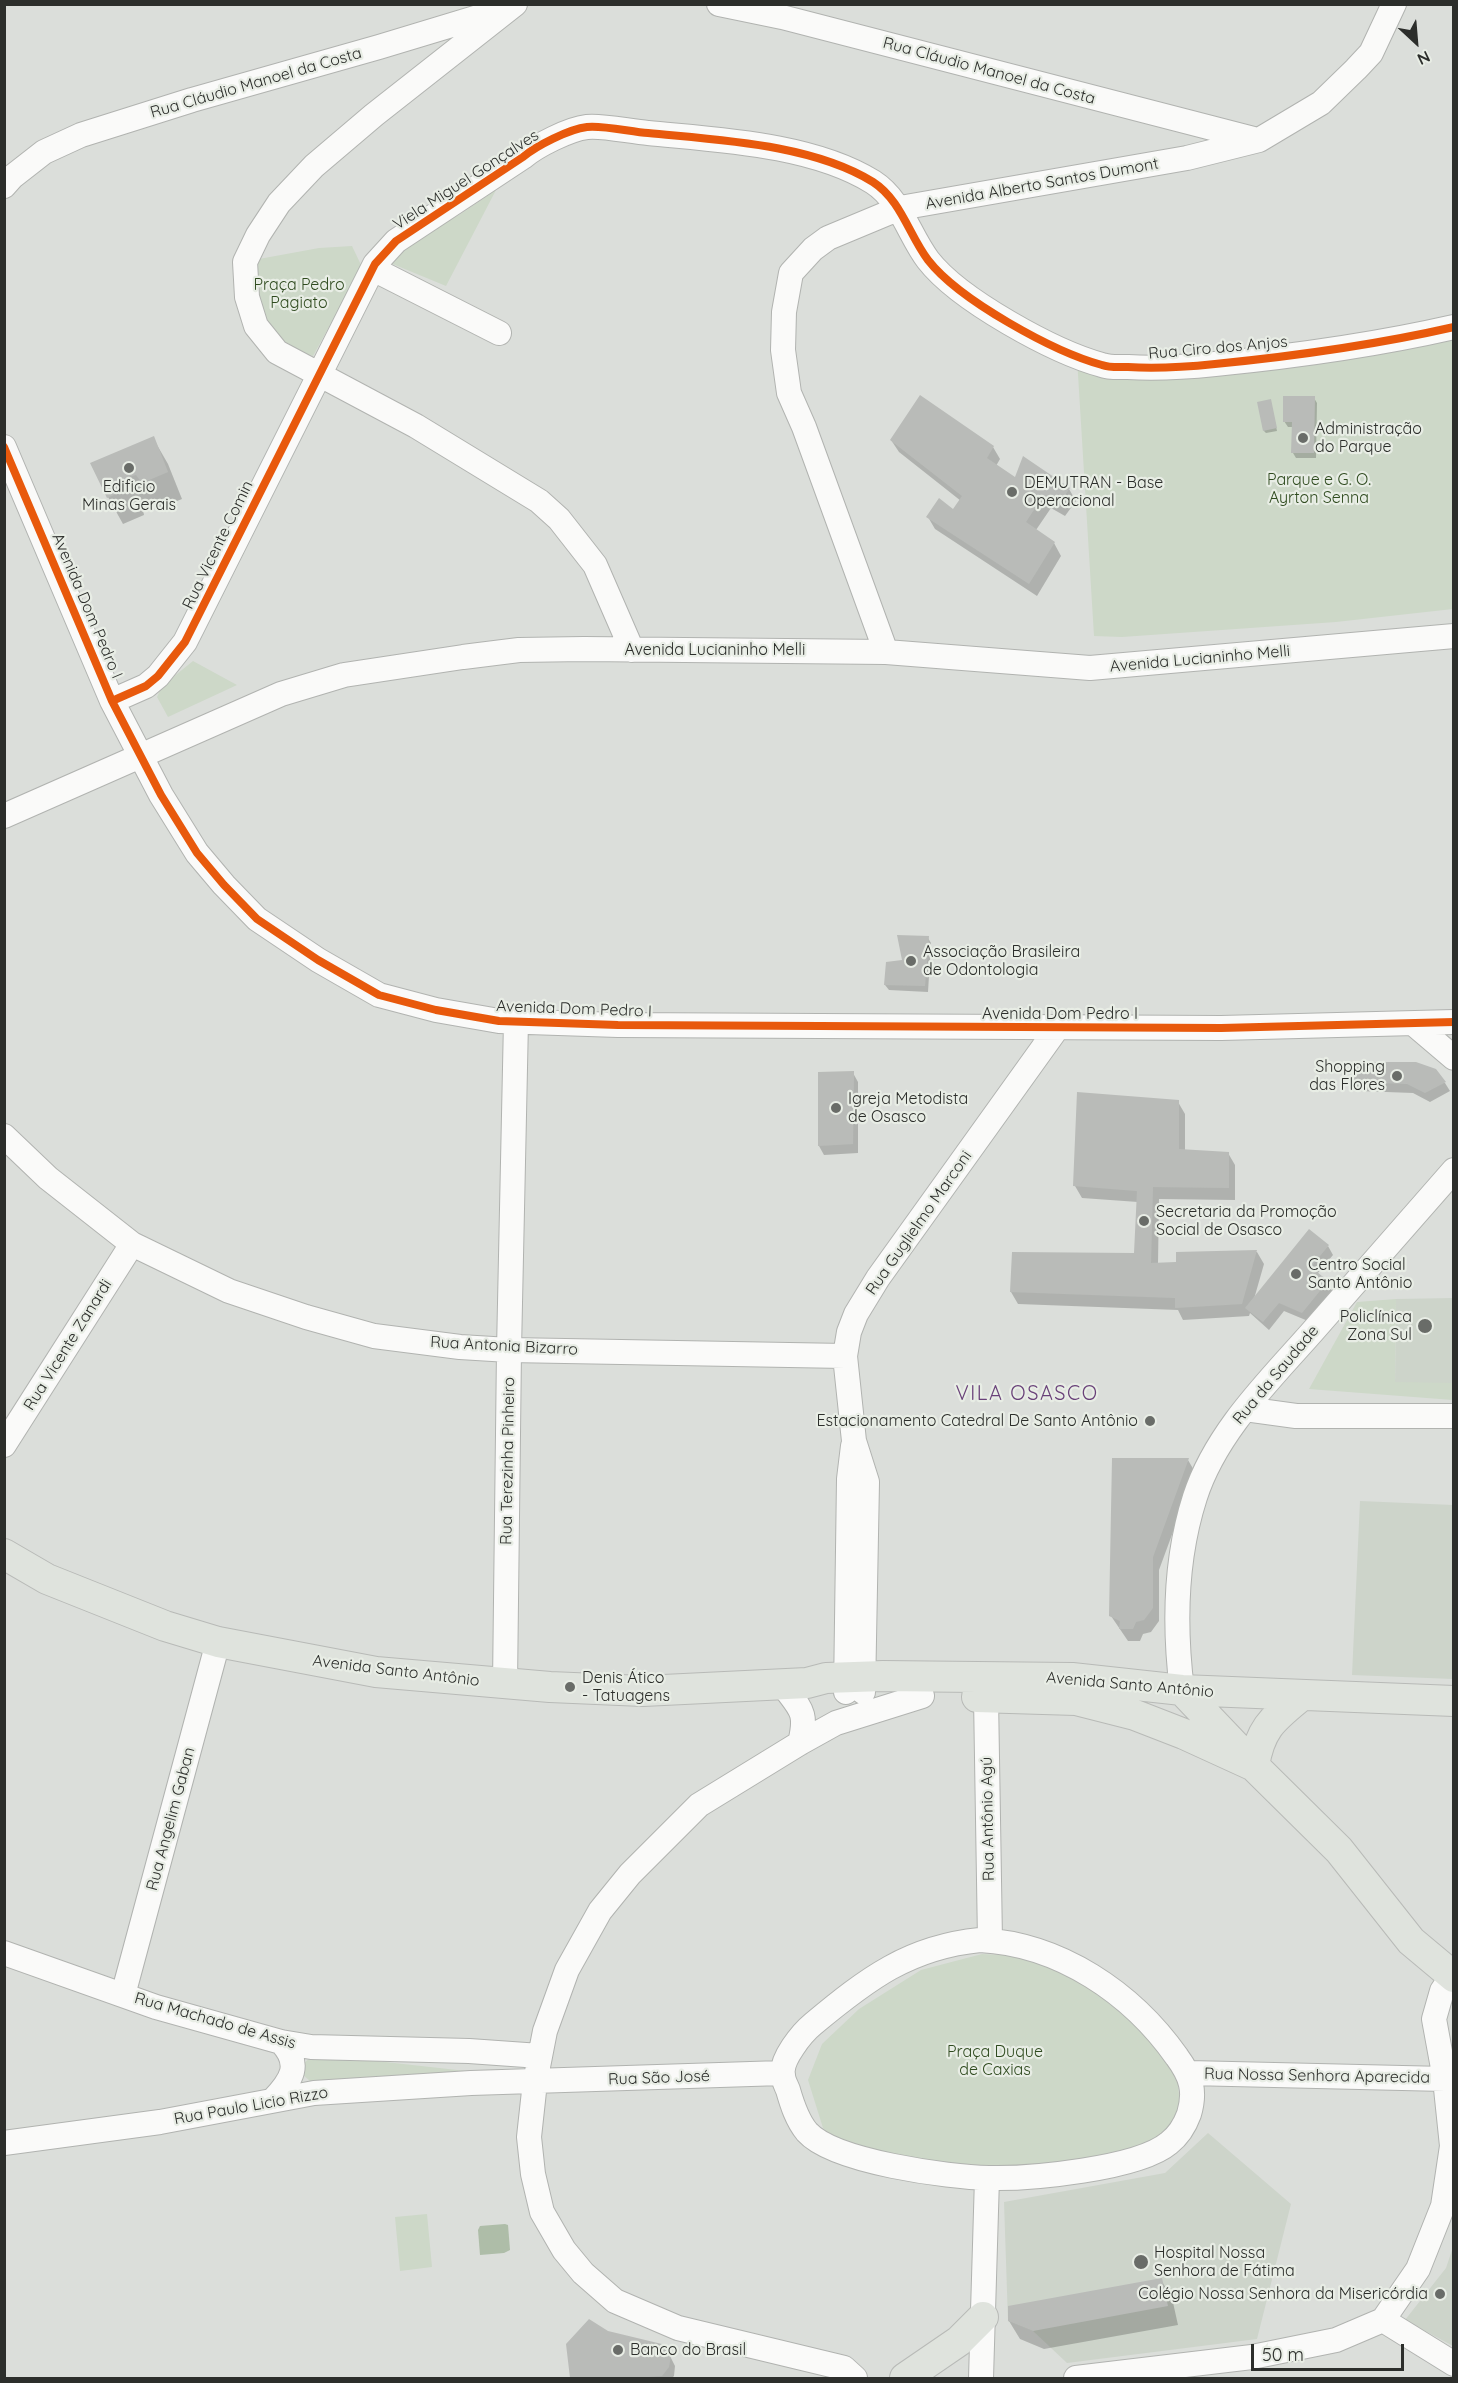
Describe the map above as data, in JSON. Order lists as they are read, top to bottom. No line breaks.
{"streets":{"main road":["Avenida Santo Antônio"],"street":["Rua Cláudio Manoel da Costa","Viela Miguel Gonçalves","Avenida Alberto Santos Dumont","Rua Ciro dos Anjos","Rua Vicente Comin","Avenida Dom Pedro I","Avenida Lucianinho Melli","Rua Guglielmo Marconi","Rua Vicente Zanardi","Rua Antonia Bizarro","Rua da Saudade","Rua Terezinha Pinheiro","Rua Angelim Gaban","Rua Antônio Agú","Rua Machado de Assis","Rua Nossa Senhora Aparecida","Rua São José","Rua Paulo Licio Rizzo"]},"crossings":[["Rua Cláudio Manoel da Costa","Avenida Alberto Santos Dumont"],["Viela Miguel Gonçalves","Avenida Alberto Santos Dumont"],["Viela Miguel Gonçalves","Rua Ciro dos Anjos"],["Viela Miguel Gonçalves","Rua Vicente Comin"],["Avenida Alberto Santos Dumont","Rua Ciro dos Anjos"],["Avenida Alberto Santos Dumont","Avenida Lucianinho Melli"],["Rua Vicente Comin","Avenida Dom Pedro I"],["Avenida Dom Pedro I","Avenida Lucianinho Melli"],["Avenida Dom Pedro I","Rua Guglielmo Marconi"],["Avenida Dom Pedro I","Rua Terezinha Pinheiro"],["Rua Guglielmo Marconi","Rua Antonia Bizarro"],["Rua Guglielmo Marconi","Avenida Santo Antônio"],["Rua Vicente Zanardi","Rua Antonia Bizarro"],["Rua Antonia Bizarro","Rua Terezinha Pinheiro"],["Rua da Saudade","Avenida Santo Antônio"],["Rua Terezinha Pinheiro","Avenida Santo Antônio"],["Avenida Santo Antônio","Rua Angelim Gaban"],["Avenida Santo Antônio","Rua Antônio Agú"],["Rua Angelim Gaban","Rua Machado de Assis"],["Rua São José","Rua Paulo Licio Rizzo"]],"districts":["VILA OSASCO"],"parks":["Praça Pedro Pagiato","Parque e G. O. Ayrton Senna","Praça Duque de Caxias"],"places":["Administração do Parque","Edificio Minas Gerais","DEMUTRAN - Base Operacional","Associação Brasileira de Odontologia","Shopping das Flores","Igreja Metodista de Osasco","Secretaria da Promoção Social de Osasco","Centro Social Santo Antônio","Policlínica Zona Sul","Estacionamento Catedral De Santo Antônio","Denis Ático - Tatuagens","Hospital Nossa Senhora de Fátima","Colégio Nossa Senhora da Misericórdia","Banco do Brasil"],"scale_bar":"50 m","north":"bottom right"}
